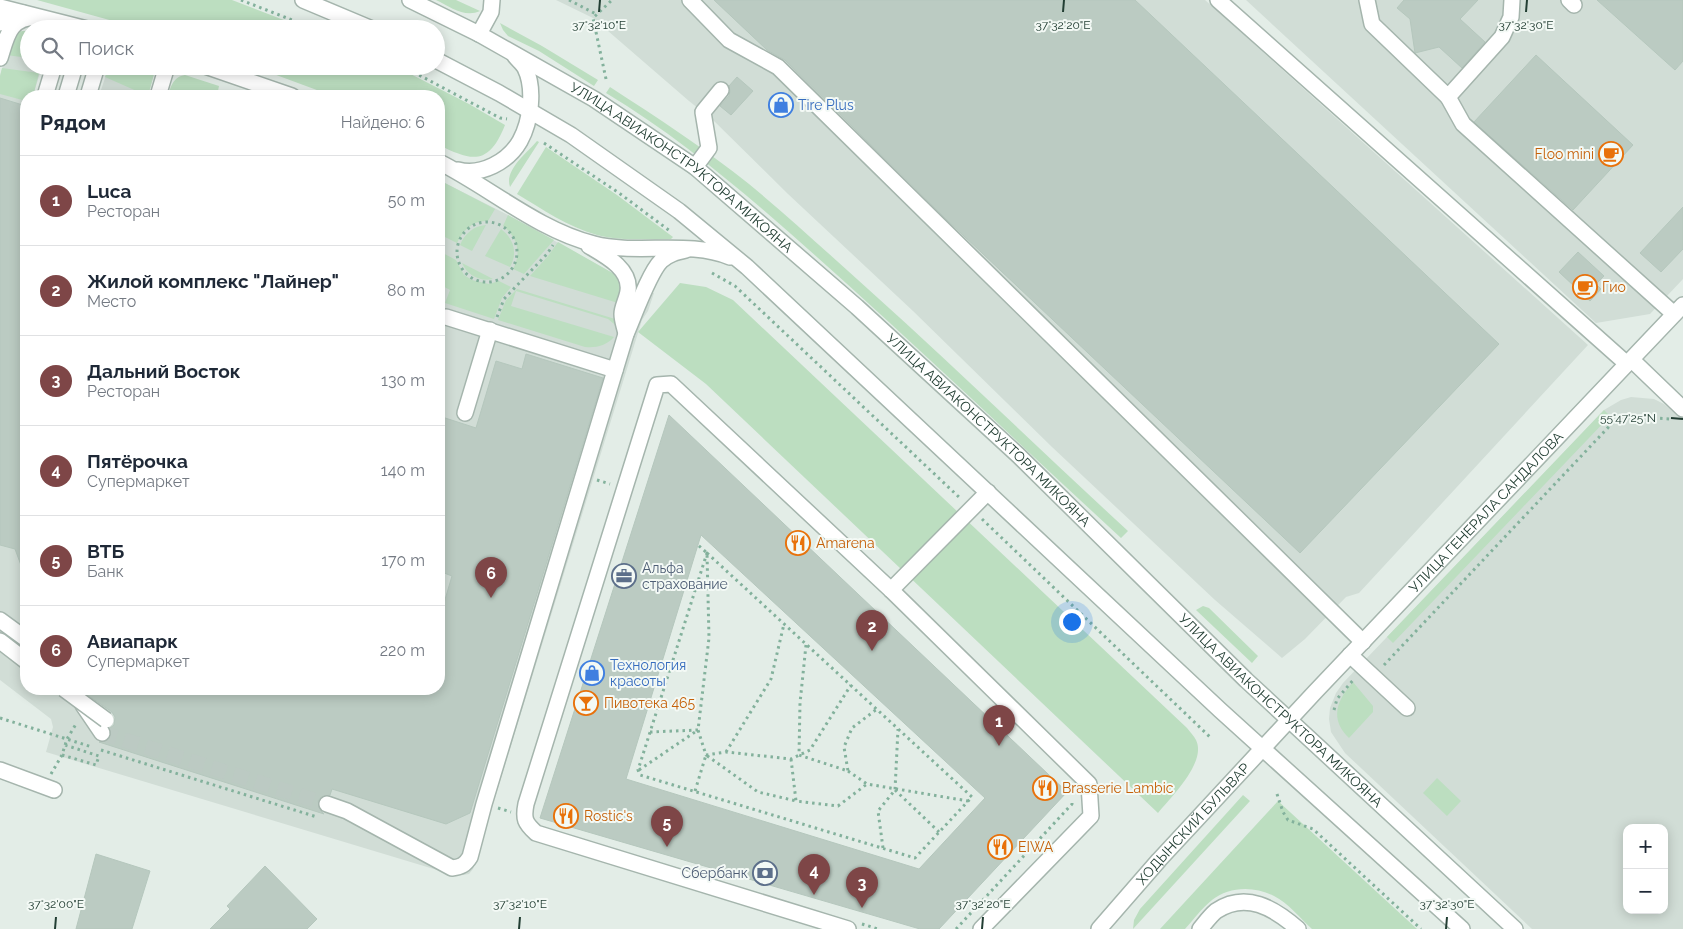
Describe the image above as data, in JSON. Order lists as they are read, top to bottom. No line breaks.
{"streets":{"street":["УЛИЦА АВИАКОНСТРУКТОРА МИКОЯНА","УЛИЦА ГЕНЕРАЛА САНДАЛОВА","ХОДЫНСКИЙ БУЛЬВАР"]},"crossings":[["УЛИЦА АВИАКОНСТРУКТОРА МИКОЯНА","УЛИЦА ГЕНЕРАЛА САНДАЛОВА"],["УЛИЦА АВИАКОНСТРУКТОРА МИКОЯНА","ХОДЫНСКИЙ БУЛЬВАР"],["УЛИЦА ГЕНЕРАЛА САНДАЛОВА","ХОДЫНСКИЙ БУЛЬВАР"]],"places":{"shop":["Tire Plus","Технология красоты"],"cafe":["Floo mini","Гио"],"restaurant":["Amarena","Brasserie Lambic","Rostic's","EIWA"],"office":["Альфа страхование"],"bar":["Пивотека 465"],"bank":["Сбербанк"]},"page":{"search":"Поиск","heading":["Рядом","Найдено: 6"],"list":[{"mark":"1","name":"Luca","note":"Ресторан","value":"50 m"},{"mark":"2","name":"Жилой комплекс \"Лайнер\"","note":"Место","value":"80 m"},{"mark":"3","name":"Дальний Восток","note":"Ресторан","value":"130 m"},{"mark":"4","name":"Пятёрочка","note":"Супермаркет","value":"140 m"},{"mark":"5","name":"ВТБ","note":"Банк","value":"170 m"},{"mark":"6","name":"Авиапарк","note":"Супермаркет","value":"220 m"}],"pins":["6","2","1","5","4","3"],"map_buttons":["+","−"]},"coordinates":["37°32'10\"E","37°32'20\"E","37°32'30\"E","55°47'25\"N","37°32'00\"E"]}
